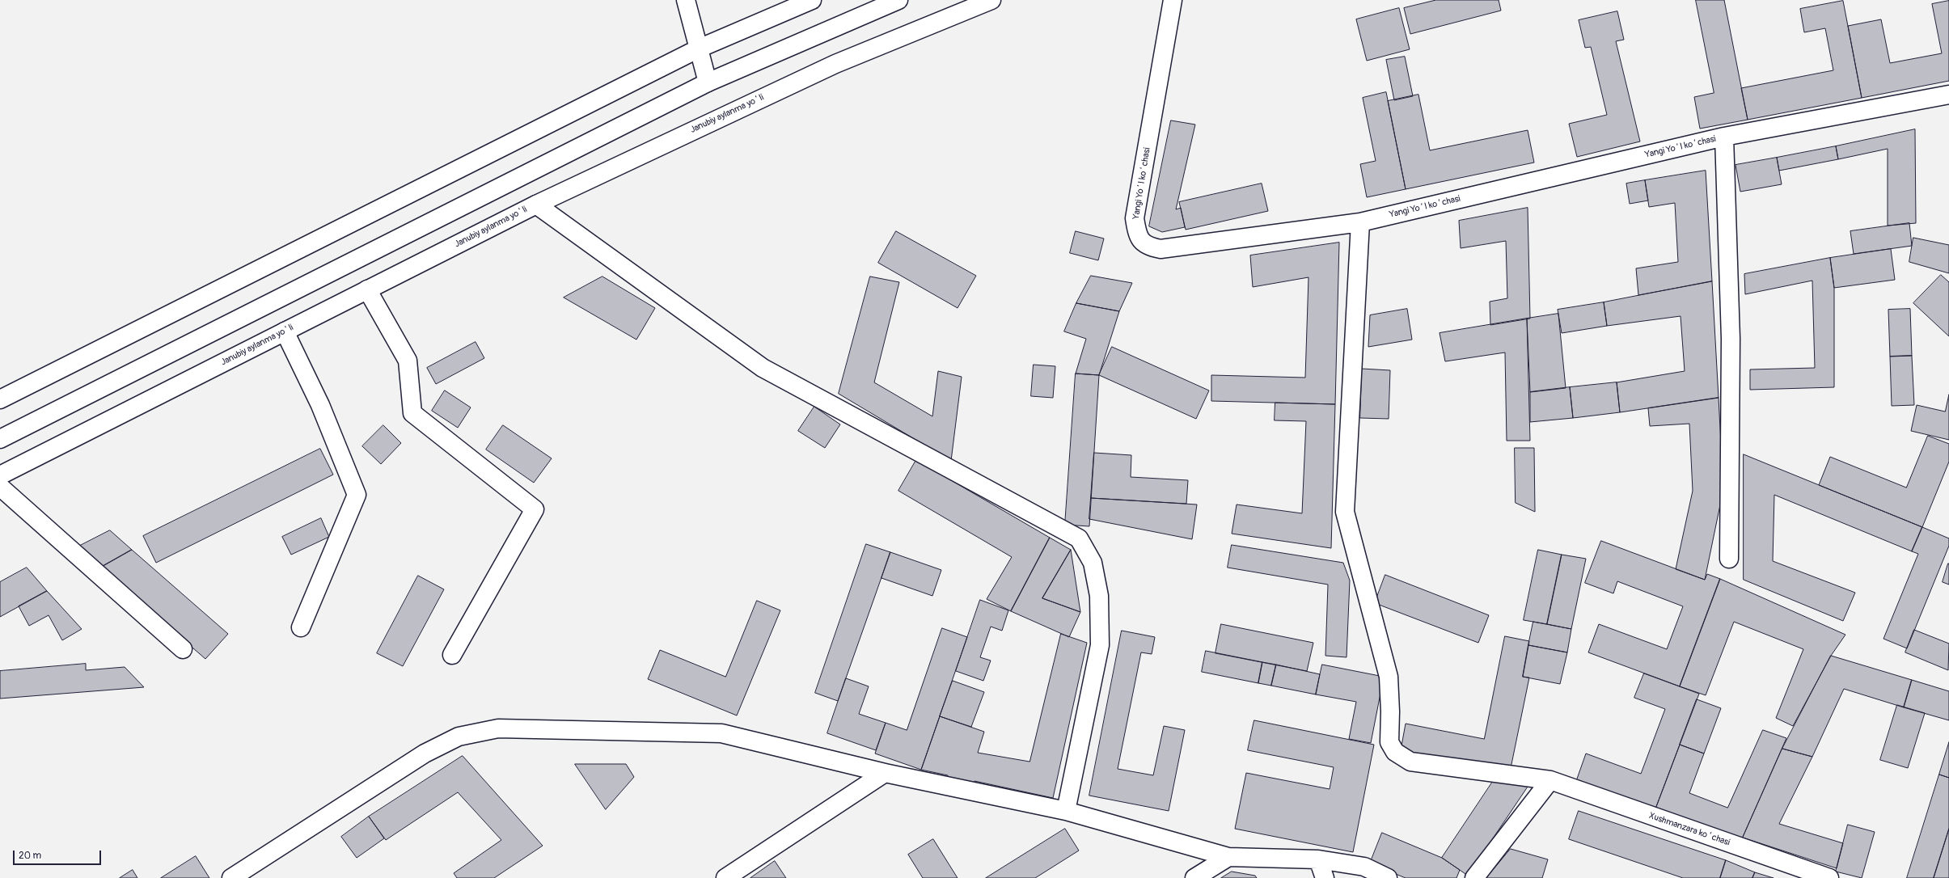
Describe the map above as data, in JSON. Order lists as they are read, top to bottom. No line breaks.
{"streets":{"main road":["Janubiy aylanma yoʻli","Yangi Yoʻl koʻchasi","Xushmanzara koʻchasi"]},"crossings":[["Yangi Yoʻl koʻchasi","Xushmanzara koʻchasi"]],"scale_bar":"20 m"}
